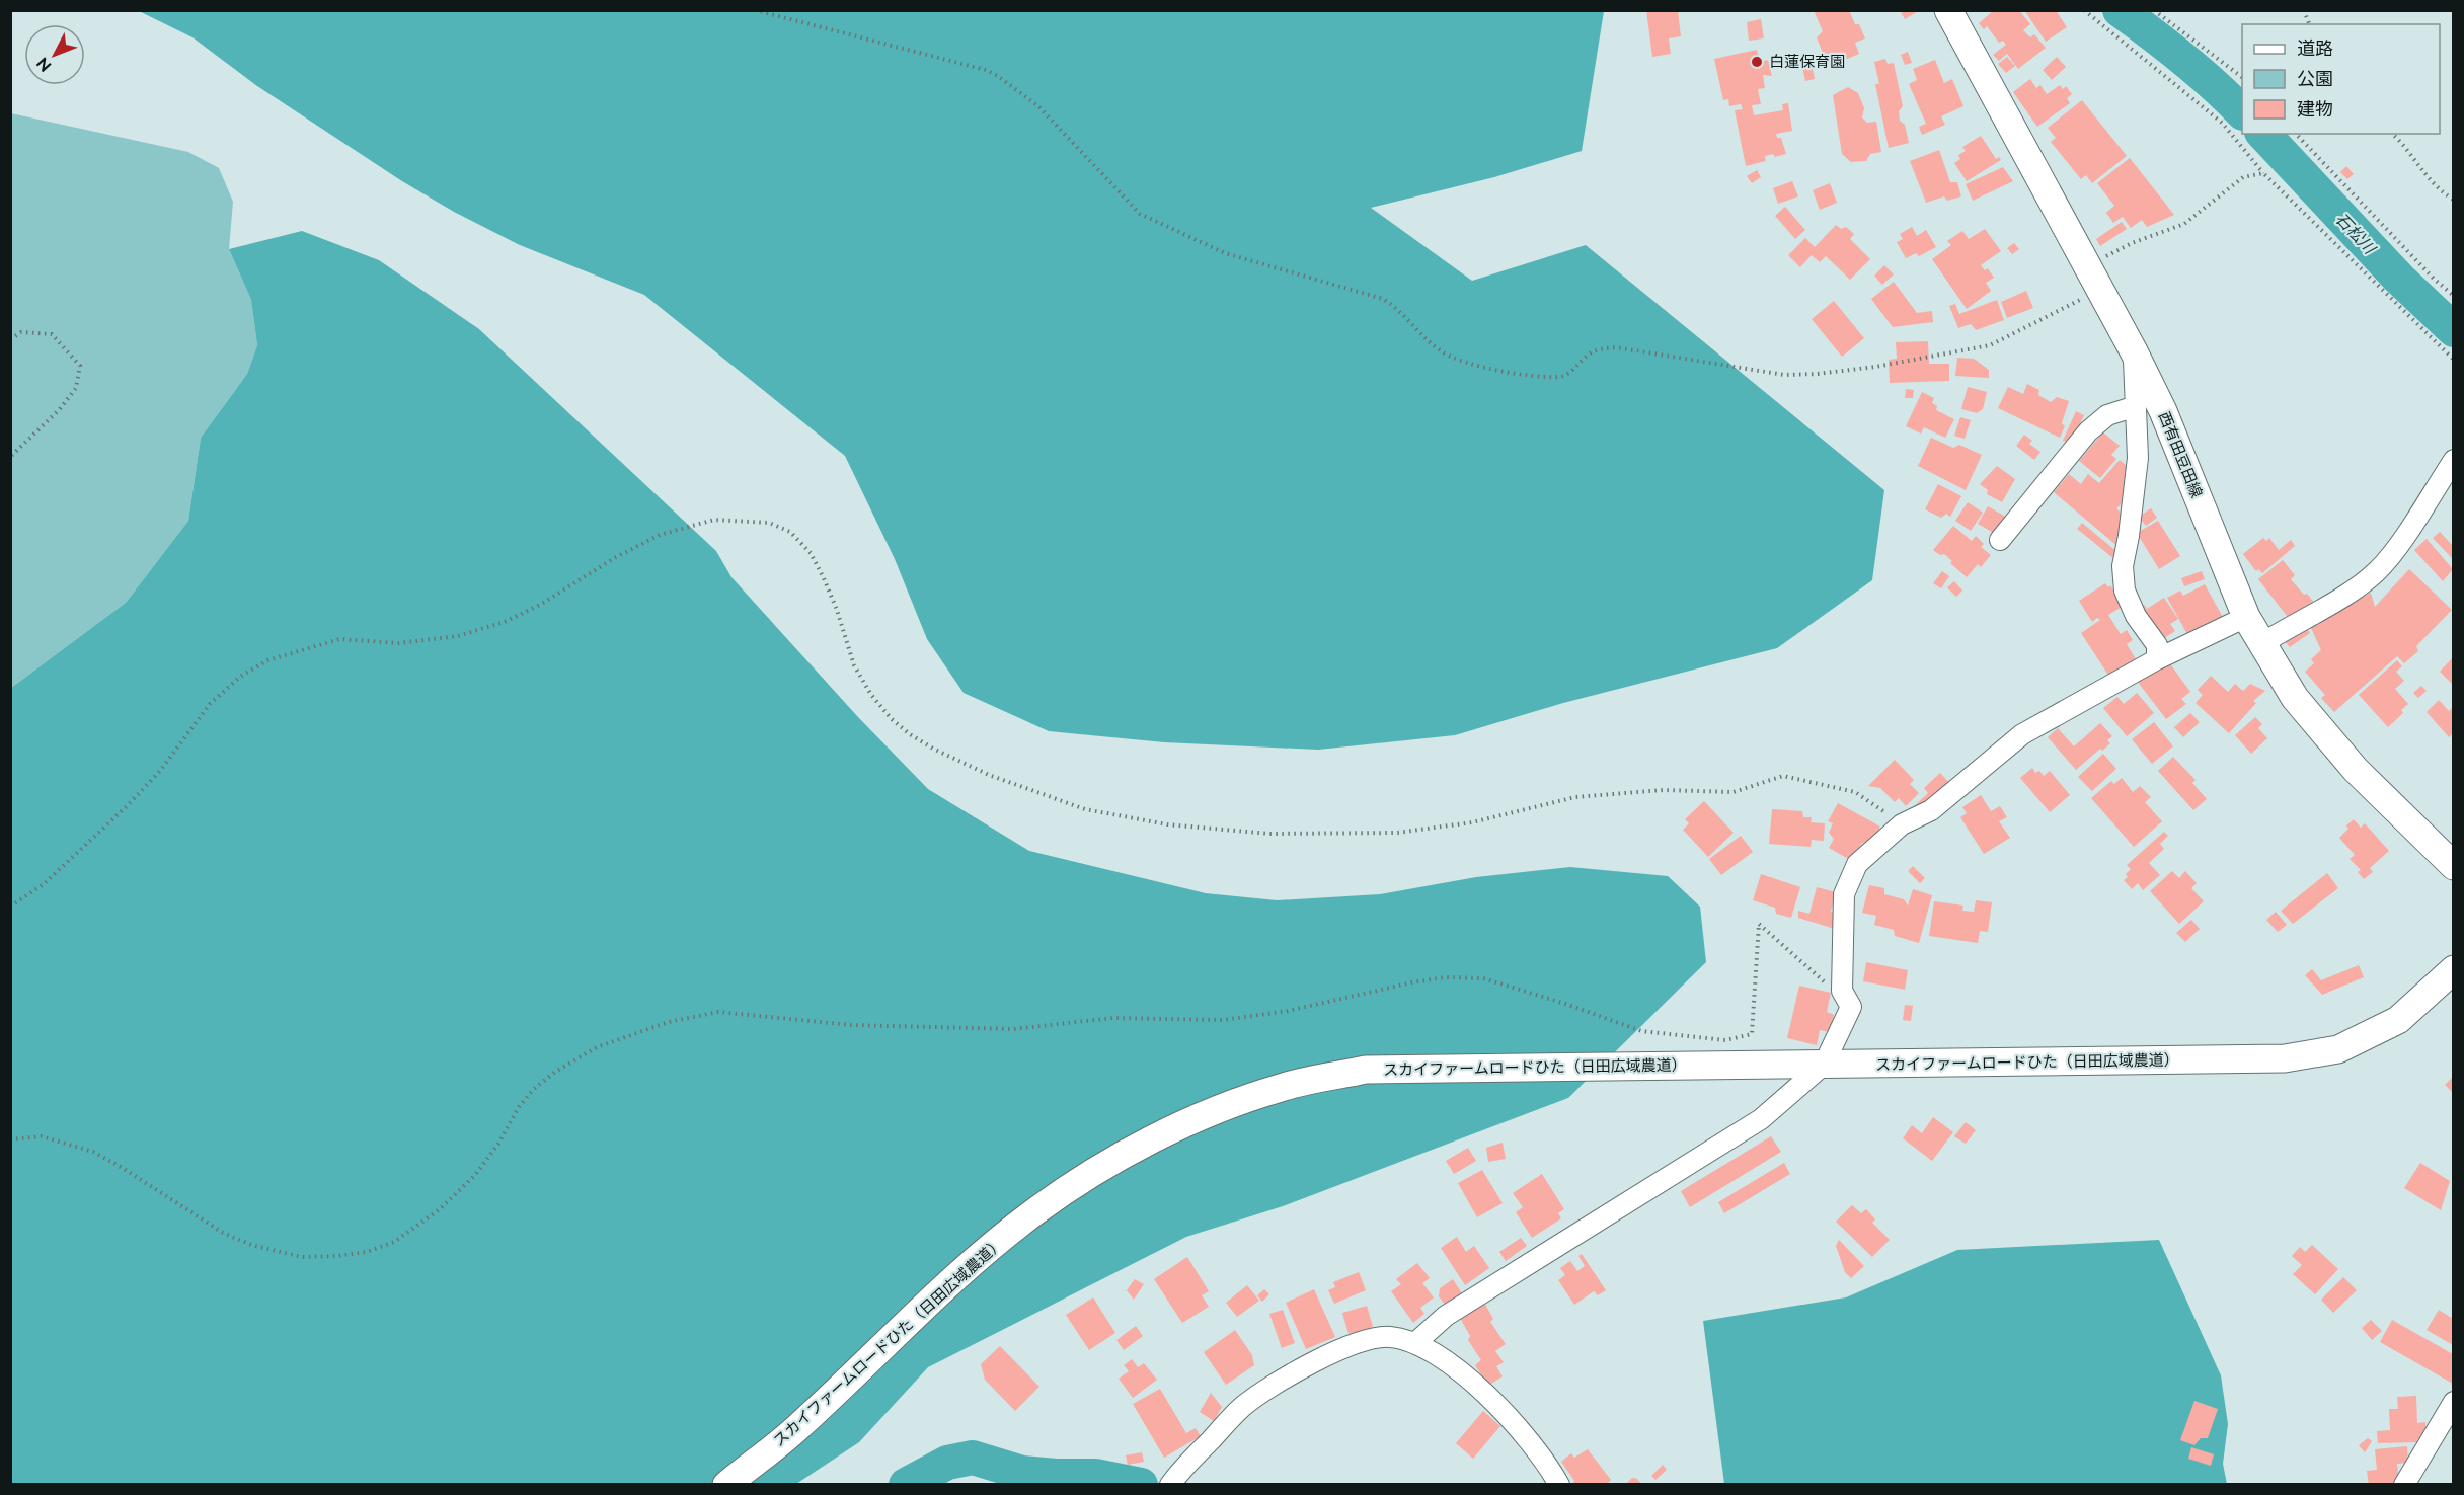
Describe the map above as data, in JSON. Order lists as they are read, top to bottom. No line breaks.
{"streets":{"street":["西有田豆田線","スカイファームロードひた（日田広域農道）"]},"water":["石松川"],"places":["白蓮保育園"],"legend":["道路","公園","建物"],"north":"bottom left"}
